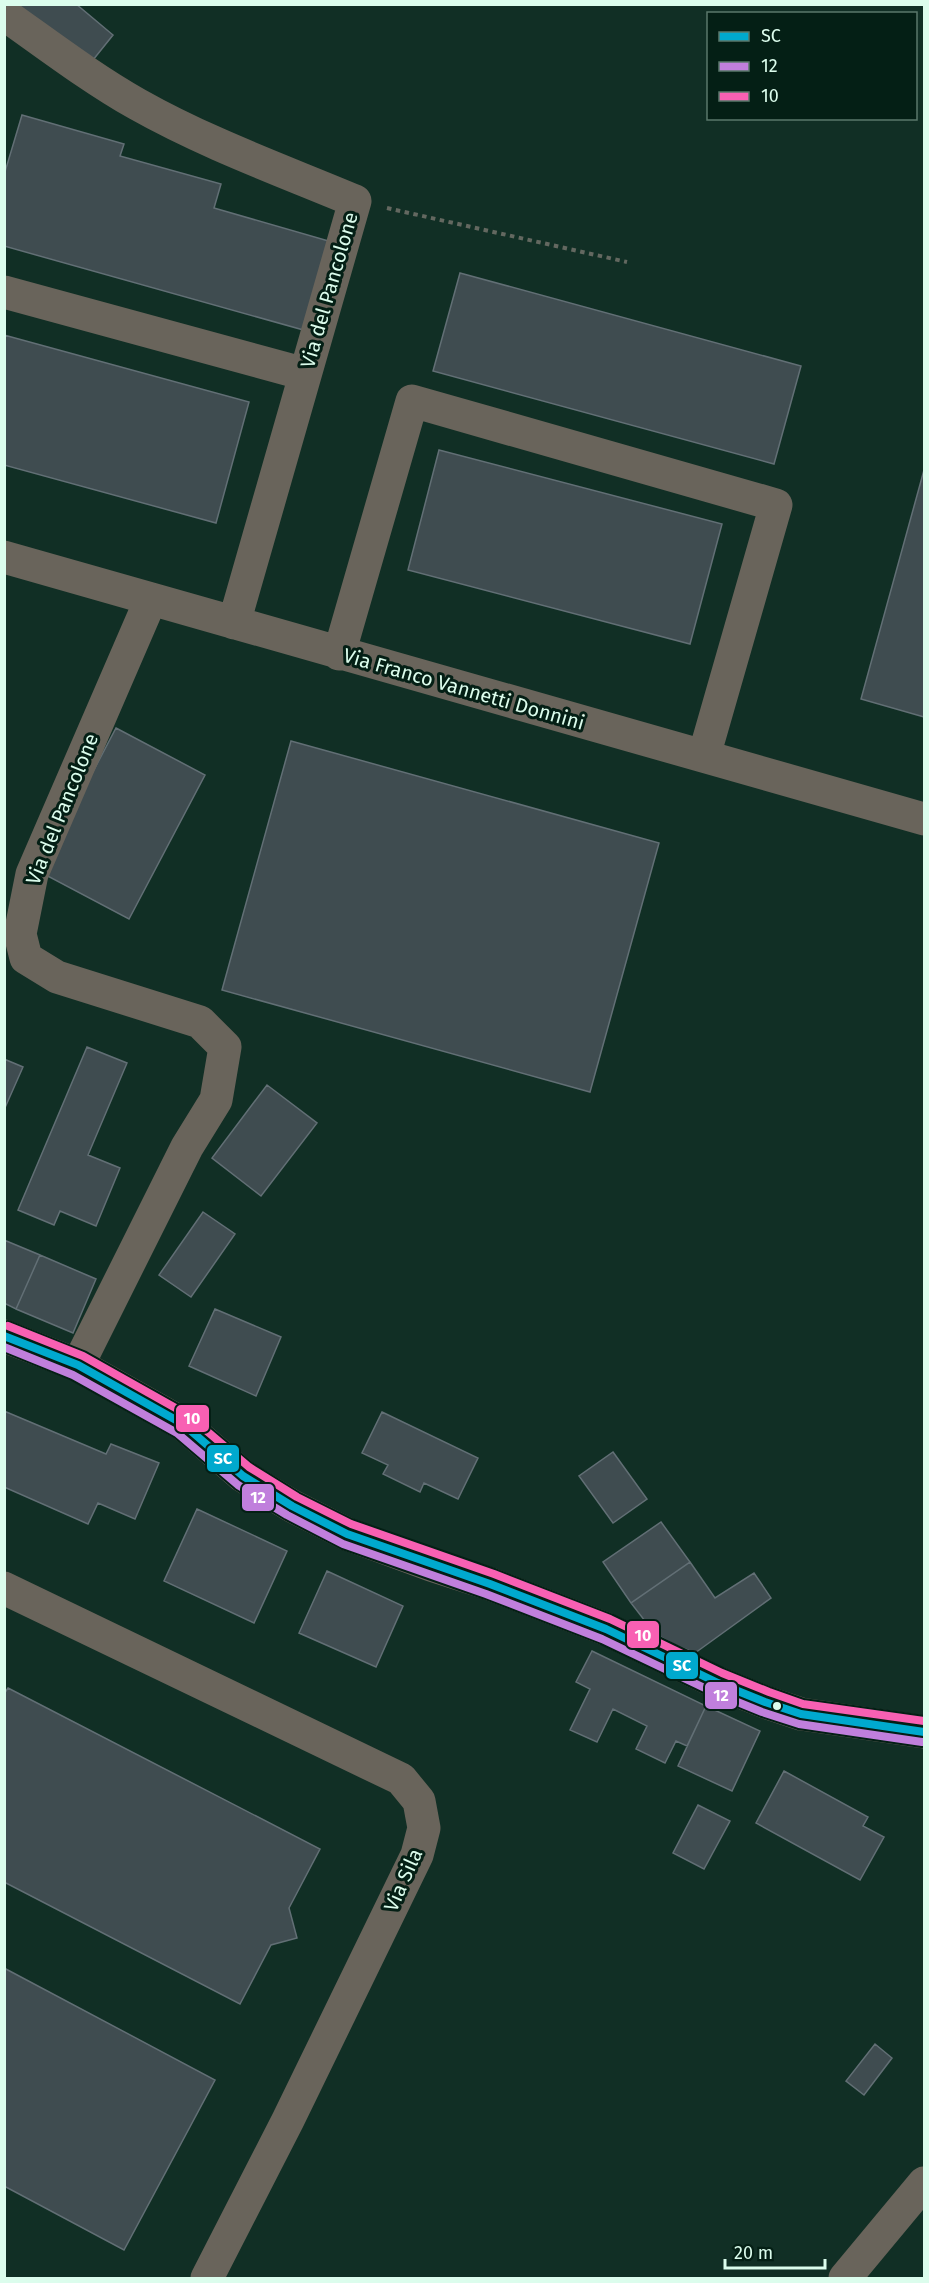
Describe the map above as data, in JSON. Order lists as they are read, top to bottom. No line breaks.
{"streets":{"street":["Via del Pancolone","Via Franco Vannetti Donnini","Via Sila"]},"crossings":[["Via del Pancolone","Via Franco Vannetti Donnini"]],"lines":["transit line 10","transit line SC","transit line 12"],"legend":["SC","12","10"],"scale_bar":"20 m"}
